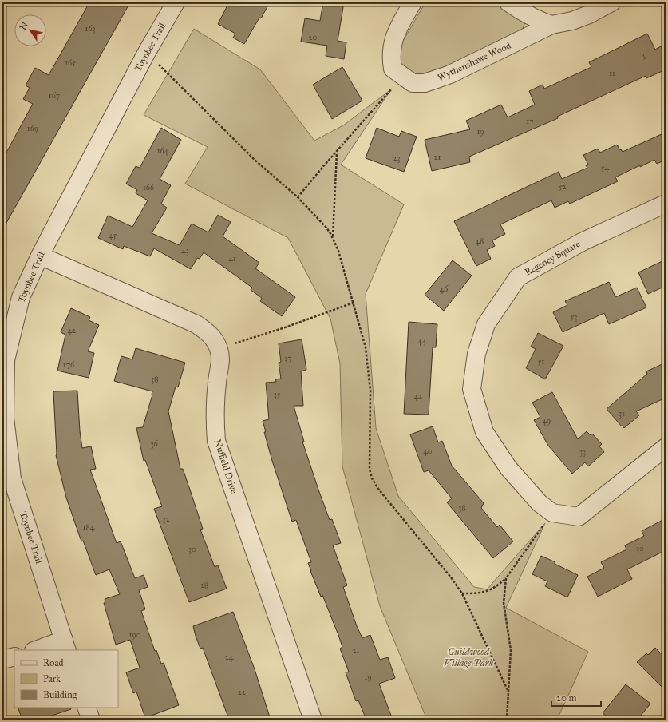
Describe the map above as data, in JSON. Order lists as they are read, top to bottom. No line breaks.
{"streets":{"street":["Toynbee Trail","Wythenshawe Wood","Regency Square","Nuffield Drive"]},"crossings":[["Toynbee Trail","Nuffield Drive"]],"parks":["Guildwood Village Park"],"house_numbers":["163","20","9","165","11","167","17","169","19","164","21","23","54","52","166","45","48","43","41","46","53","42","44","37","51","176","38","35","42","31","49","36","40","33","38","32","184","30","30","28","190","21","24","19","22"],"legend":["Road","Park","Building"],"scale_bar":"20 m","north":"top left"}
